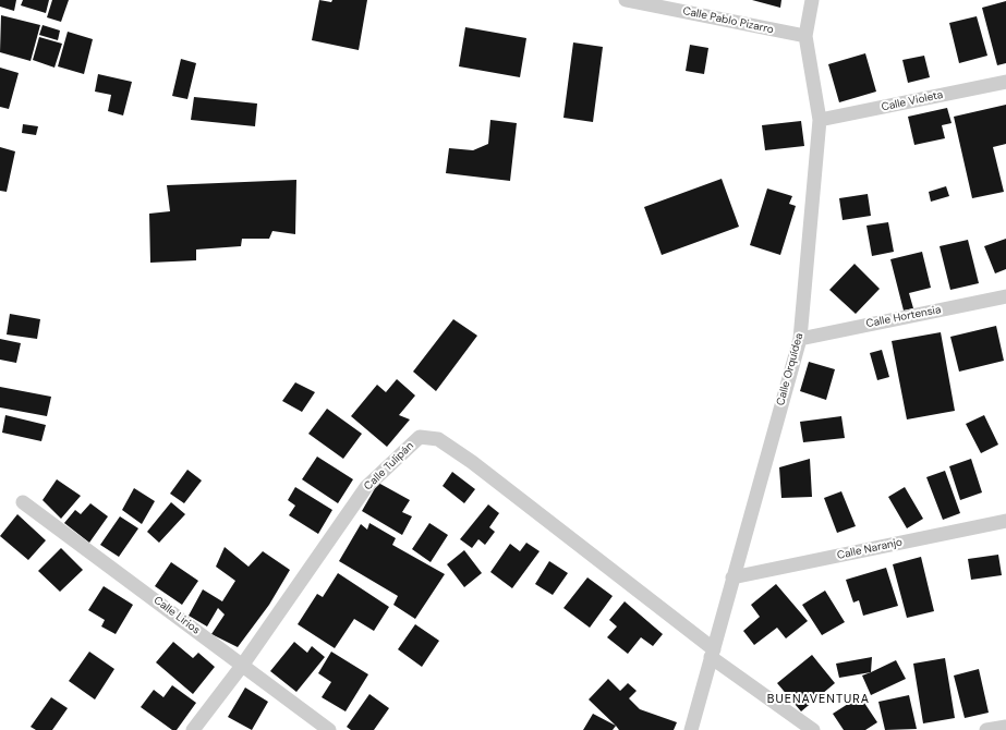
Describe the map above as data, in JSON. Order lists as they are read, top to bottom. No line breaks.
{"streets":{"street":["Calle Pablo Pizarro","Calle Violeta","Calle Hortensia","Calle Orquídea","Calle Tulipán","Calle Naranjo","Calle Lirios"]},"crossings":[["Calle Pablo Pizarro","Calle Orquídea"],["Calle Violeta","Calle Orquídea"],["Calle Hortensia","Calle Orquídea"],["Calle Orquídea","Calle Tulipán"],["Calle Orquídea","Calle Naranjo"],["Calle Tulipán","Calle Lirios"]],"districts":["BUENAVENTURA"]}
